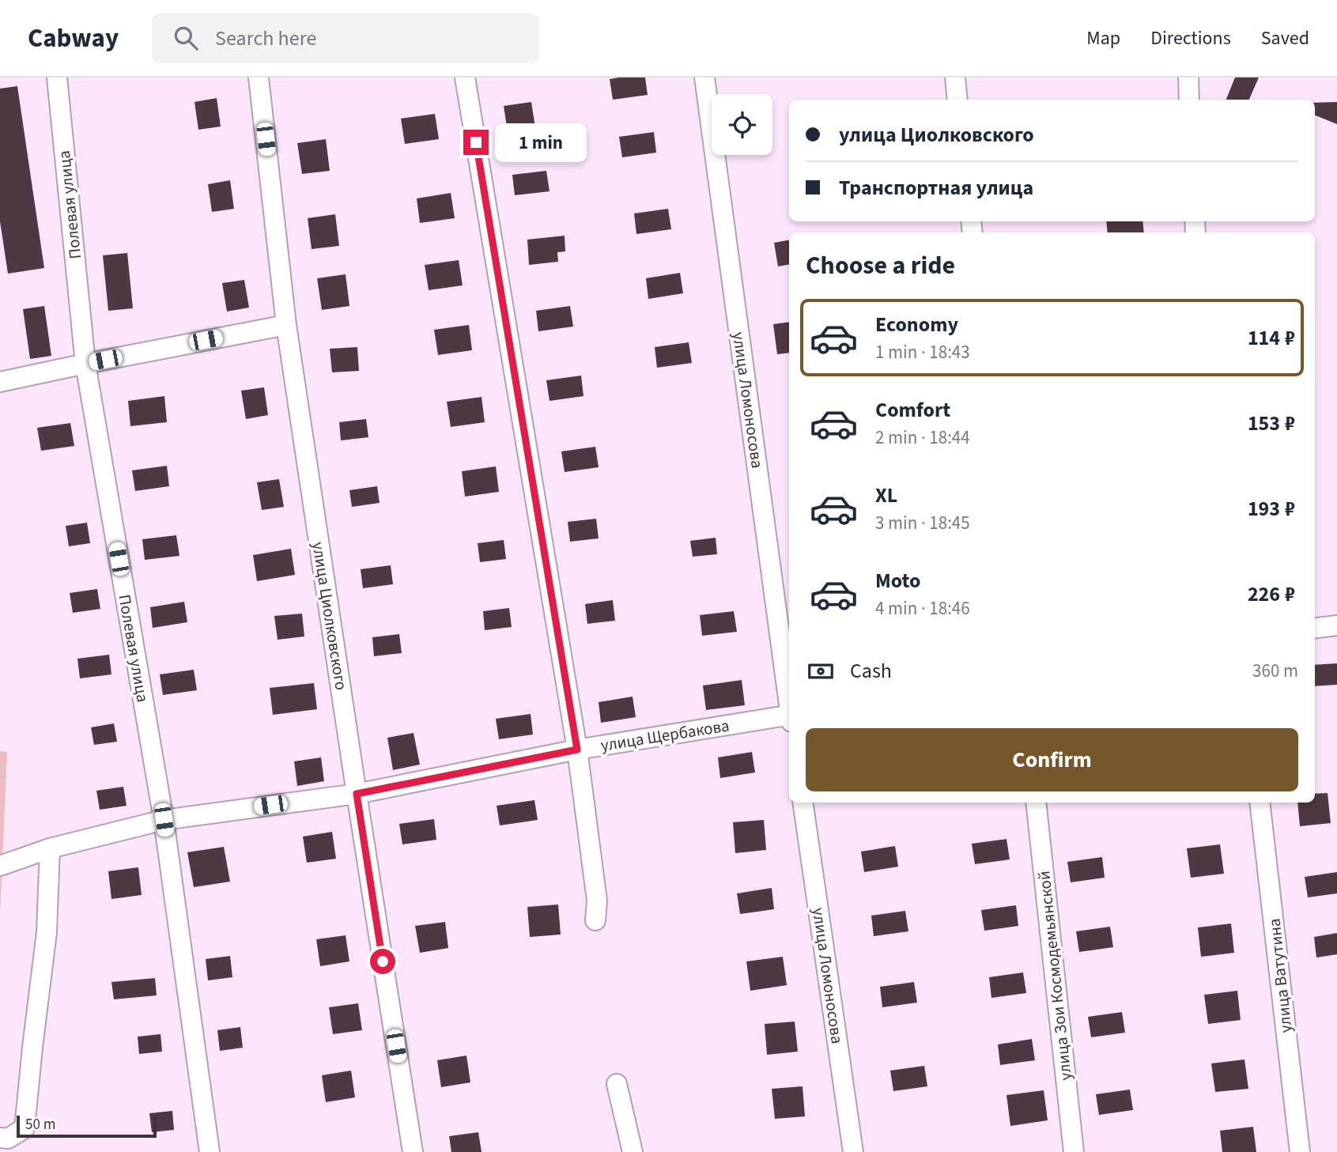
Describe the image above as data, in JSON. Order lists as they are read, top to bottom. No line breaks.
{"streets":{"street":["Полевая улица","улица Ломоносова","улица Циолковского","улица Щербакова","улица Зои Космодемьянской","улица Ватутина"]},"crossings":[["Полевая улица","улица Щербакова"],["улица Циолковского","улица Щербакова"]],"scale_bar":"50 m","page":{"header":"Cabway","search":"Search here","nav":["Map","Directions","Saved"],"banner":["улица Циолковского","Транспортная улица"],"bubble":"1 min","heading":"Choose a ride","list":[{"name":"Economy","note":"1 min · 18:43","value":"114 ₽"},{"name":"Comfort","note":"2 min · 18:44","value":"153 ₽"},{"name":"XL","note":"3 min · 18:45","value":"193 ₽"},{"name":"Moto","note":"4 min · 18:46","value":"226 ₽"}],"pay":["Cash","360 m"],"buttons":"Confirm","scale":"50 m"}}
